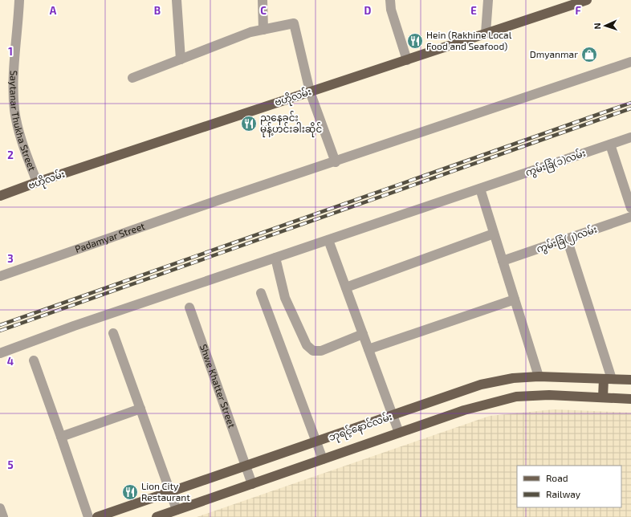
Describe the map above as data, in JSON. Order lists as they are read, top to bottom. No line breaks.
{"streets":{"main road":["ဗဟိုလမ်း","ဘုရင့်နောင်လမ်း"],"street":["Saytanar Thukha Street","ကွမ်းခြံ(၁)လမ်း","Padamyar Street","ကွမ်းခြံ(၂)လမ်း","Shwe Khatter Street"]},"crossings":[["ဗဟိုလမ်း","Saytanar Thukha Street"],["Shwe Khatter Street","ဘုရင့်နောင်လမ်း"]],"places":{"restaurant":["Hein (Rakhine Local Food and Seafood)","ညနေခင်း မုန့်ဟင်းခါးဆိုင်","Lion City Restaurant"],"shop":["Dmyanmar"]},"legend":["Road","Railway"],"north":"left","grid":{"columns":["A","B","C","D","E","F"],"rows":["1","2","3","4","5"]}}
